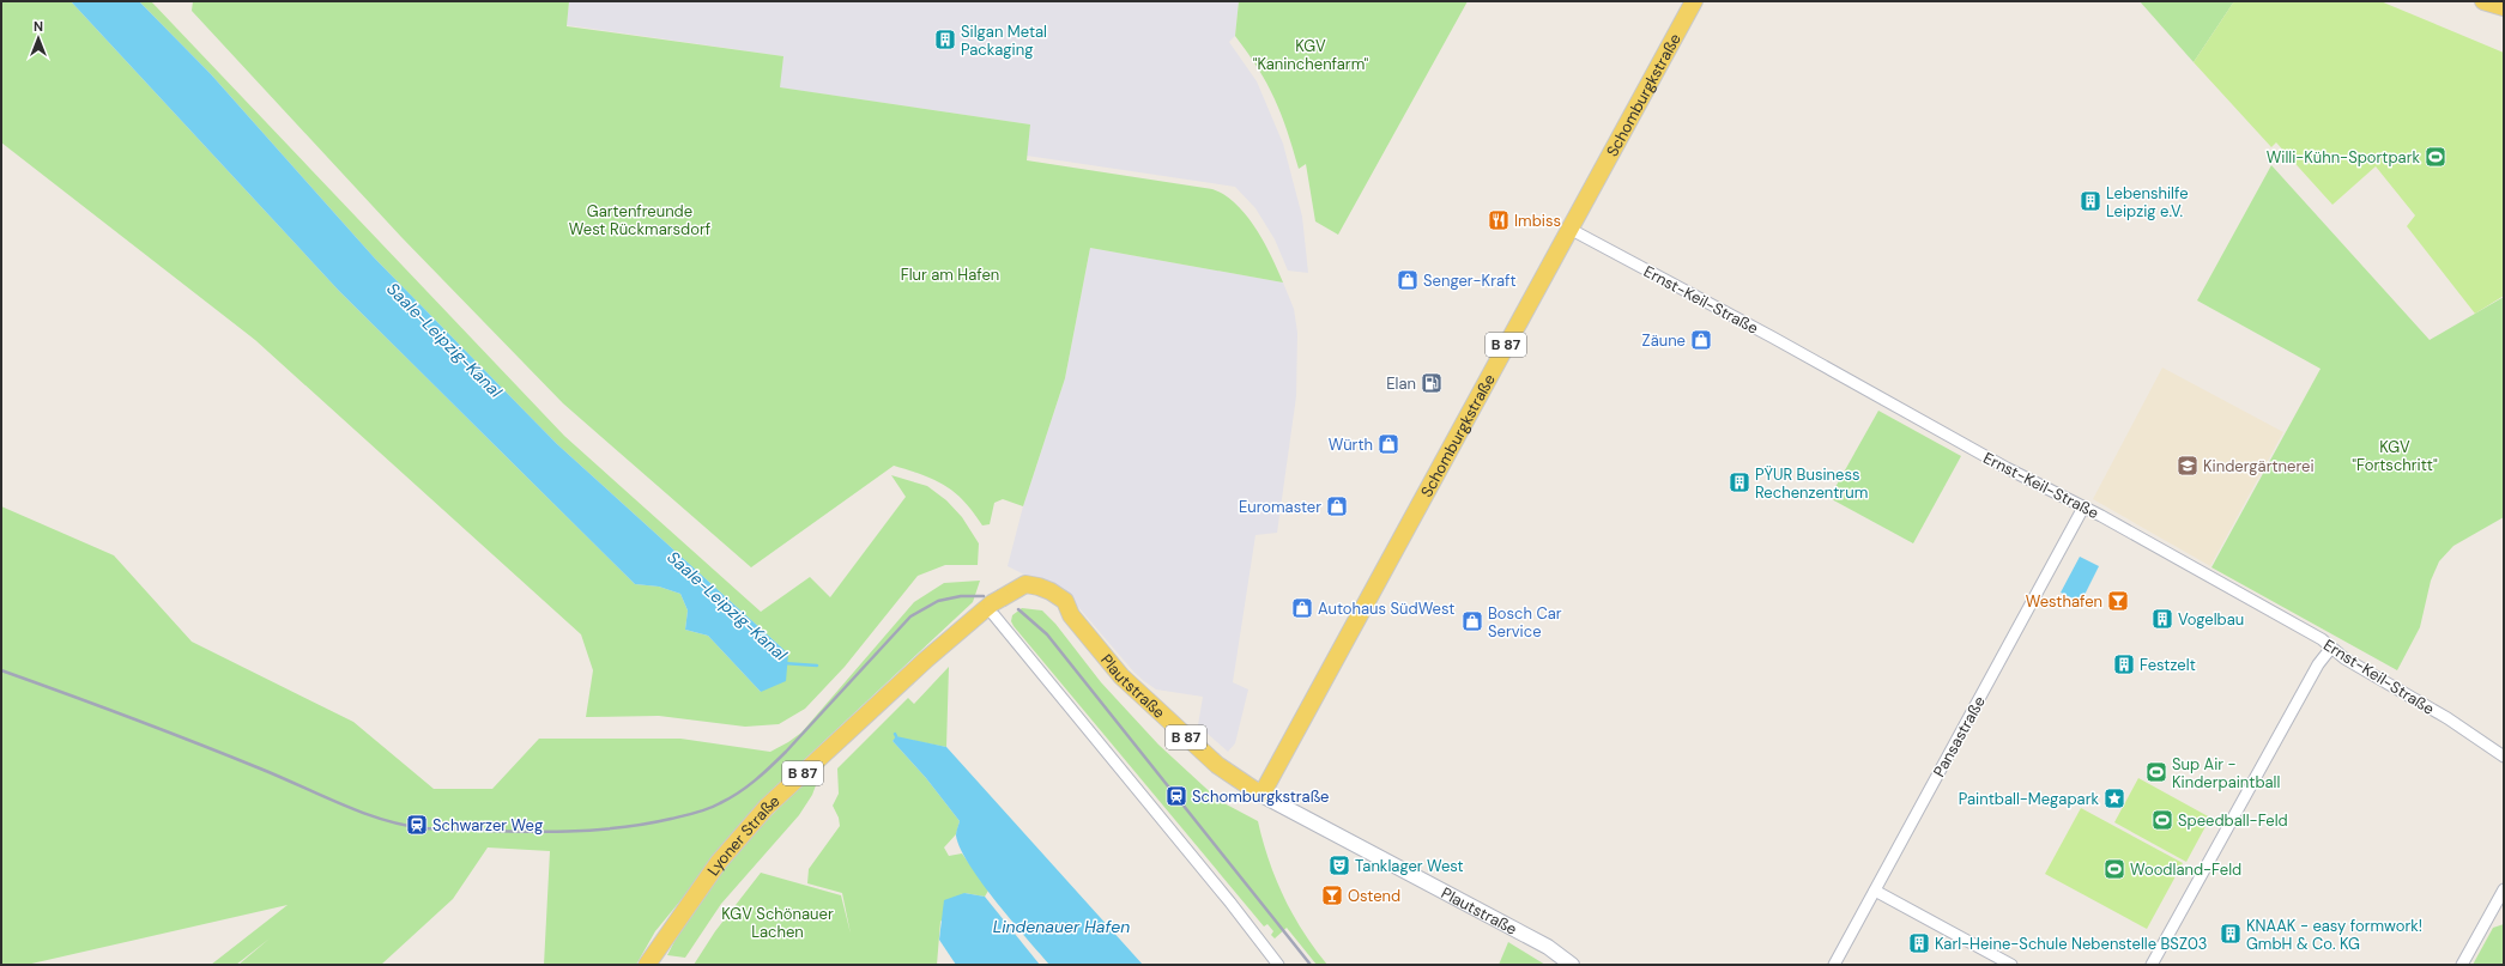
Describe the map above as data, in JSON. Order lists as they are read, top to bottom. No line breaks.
{"streets":{"main road":["Schomburgkstraße","B 87","Plautstraße","Lyoner Straße"],"street":["Ernst-Keil-Straße","Pansastraße"]},"crossings":[["Schomburgkstraße","Ernst-Keil-Straße"],["Schomburgkstraße","Plautstraße"],["Ernst-Keil-Straße","Pansastraße"],["Plautstraße","Lyoner Straße"]],"water":["Saale-Leipzig-Kanal","Lindenauer Hafen"],"parks":["KGV \"Kaninchenfarm\"","Gartenfreunde West Rückmarsdorf","Flur am Hafen","KGV \"Fortschritt\"","KGV Schönauer Lachen"],"places":{"building":["Silgan Metal Packaging","Lebenshilfe Leipzig e.V.","PŸUR Business Rechenzentrum","Vogelbau","Festzelt","KNAAK - easy formwork! GmbH & Co. KG","Karl-Heine-Schule Nebenstelle BSZ03"],"sports":["Willi-Kühn-Sportpark","Sup Air - Kinderpaintball","Speedball-Feld","Woodland-Feld"],"restaurant":["Imbiss"],"shop":["Senger-Kraft","Zäune","Würth","Euromaster","Autohaus SüdWest","Bosch Car Service"],"fuel station":["Elan"],"school or university":["Kindergärtnerei"],"bar":["Westhafen","Ostend"],"station":["Schomburgkstraße","Schwarzer Weg"],"place":["Paintball-Megapark"],"theatre":["Tanklager West"]},"north":"top"}
